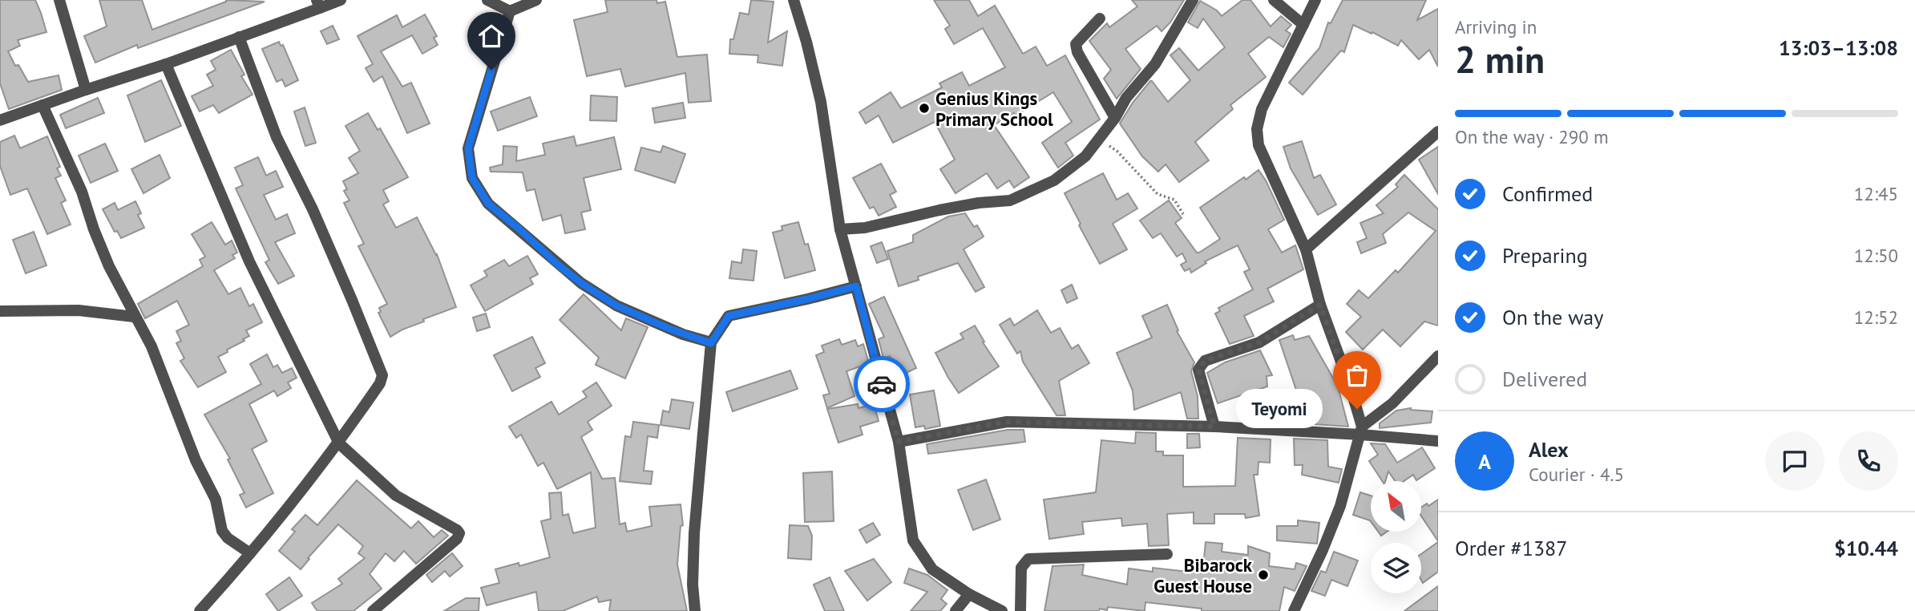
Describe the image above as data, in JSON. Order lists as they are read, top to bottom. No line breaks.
{"places":["Genius Kings Primary School","Teyomi","Bibarock Guest House"],"north":"top left","page":{"heading":["2 min","Arriving in","13:03–13:08"],"panel":["Alex","Courier · 4.5","Order #1387","$10.44"],"bar":"On the way · 290 m","list":[["Confirmed","12:45"],["Preparing","12:50"],["On the way","12:52"],"Delivered"],"bubble":"Teyomi","round":"A"}}
